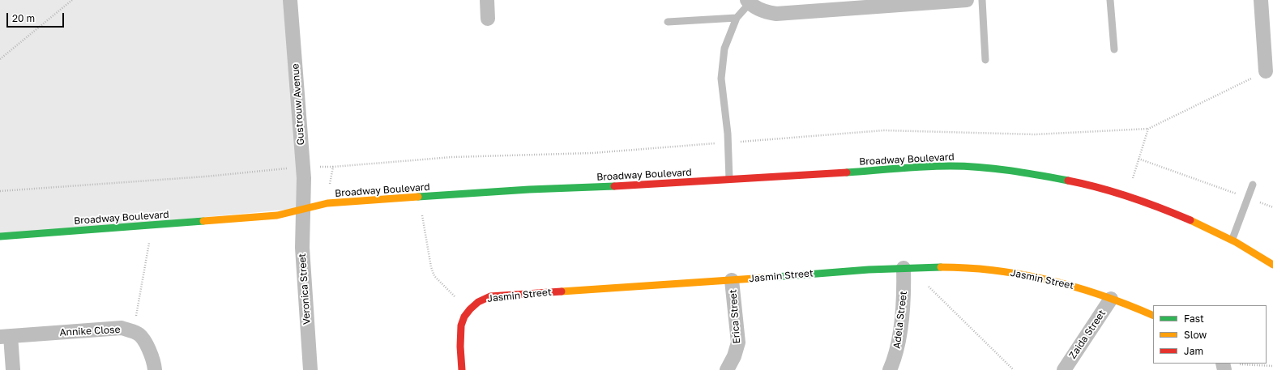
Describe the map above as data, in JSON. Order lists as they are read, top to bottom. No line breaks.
{"streets":{"street":["Gustrouw Avenue","Broadway Boulevard","Jasmin Street","Veronica Street","Erica Street","Adela Street","Annike Close","Zaida Street"]},"crossings":[["Gustrouw Avenue","Broadway Boulevard"],["Gustrouw Avenue","Veronica Street"],["Broadway Boulevard","Veronica Street"],["Jasmin Street","Erica Street"],["Jasmin Street","Adela Street"],["Jasmin Street","Zaida Street"]],"legend":["Fast","Slow","Jam"],"scale_bar":"20 m"}
